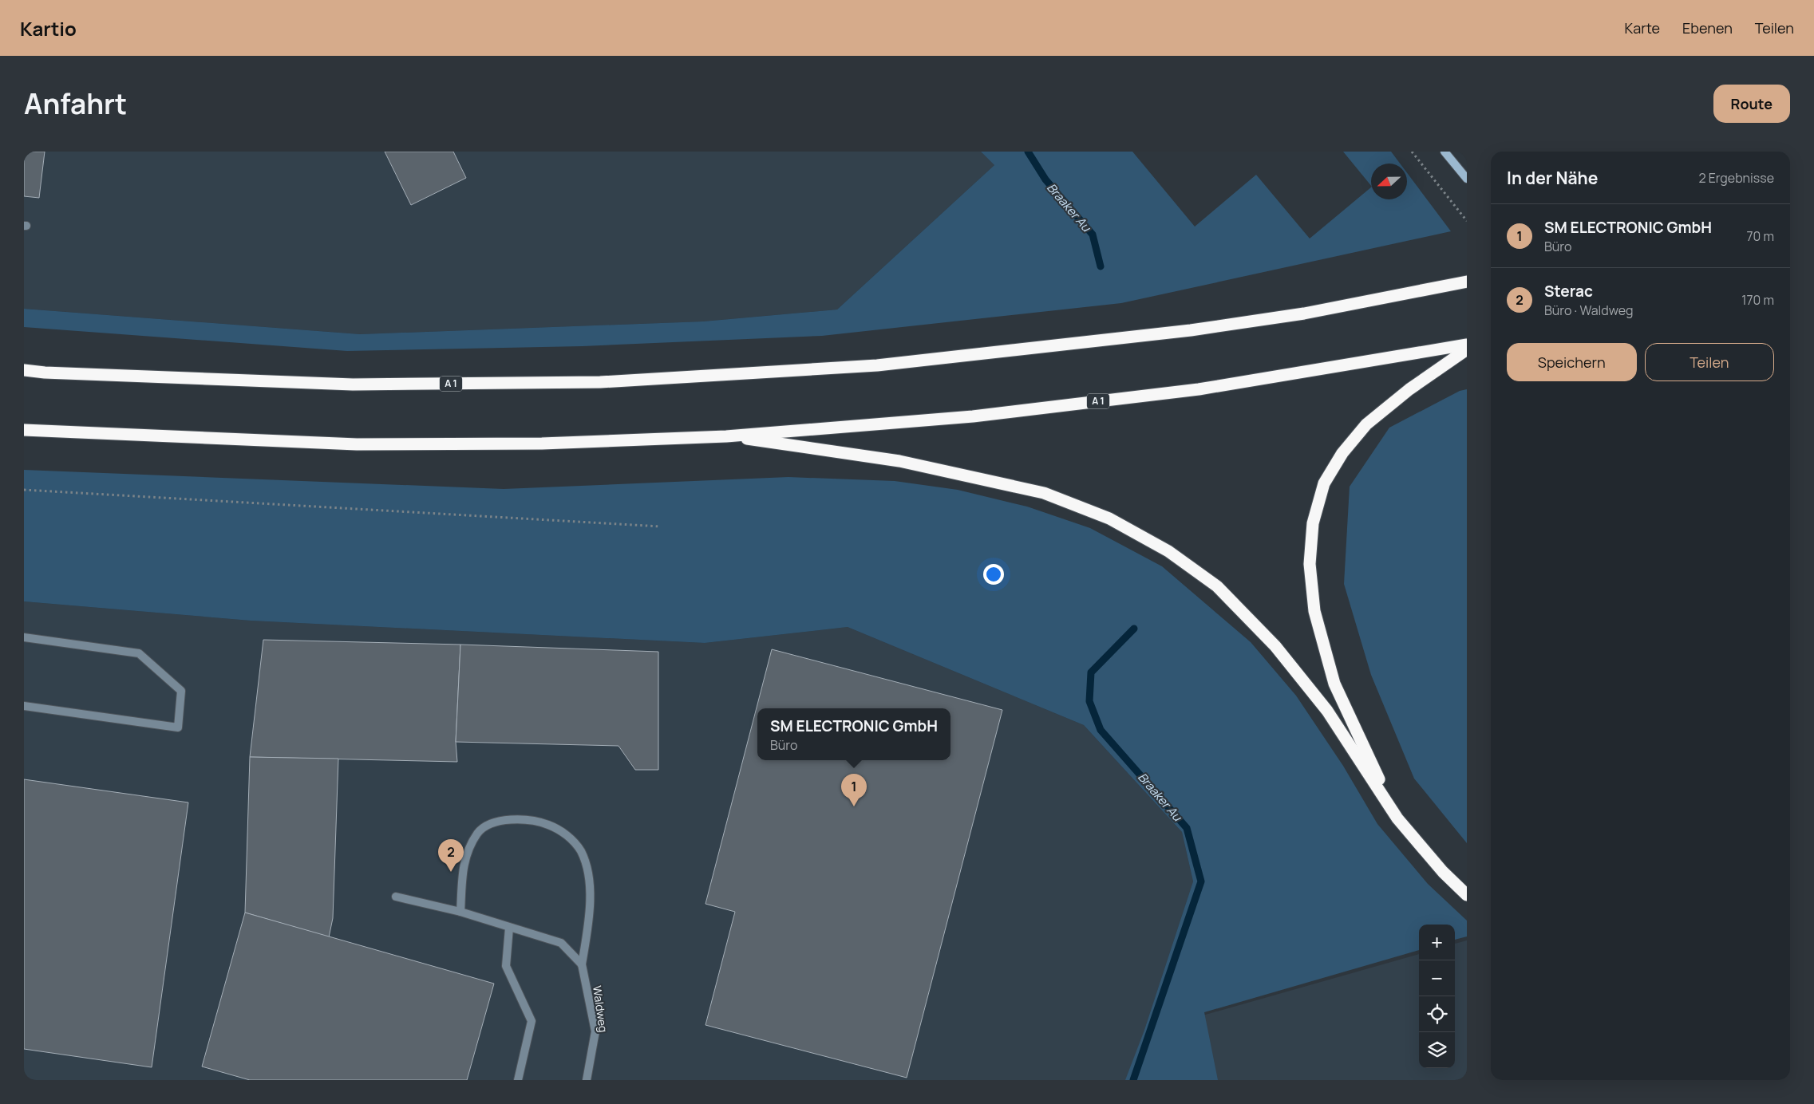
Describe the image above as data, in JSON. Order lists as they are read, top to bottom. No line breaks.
{"streets":{"highway":["A 1"],"street":["Waldweg"]},"water":["Braaker Au"],"north":"left","page":{"header":"Kartio","nav":["Karte","Ebenen","Teilen"],"title":"Anfahrt","buttons":["Route",["Speichern","Teilen"]],"heading":["In der Nähe","2 Ergebnisse"],"list":[{"mark":"1","name":"SM ELECTRONIC GmbH","note":"Büro","value":"70 m"},{"mark":"2","name":"Sterac","note":"Büro · Waldweg","value":"170 m"}],"popup":["SM ELECTRONIC GmbH","Büro"],"pins":["1","2"],"map_buttons":["+","−"]}}
